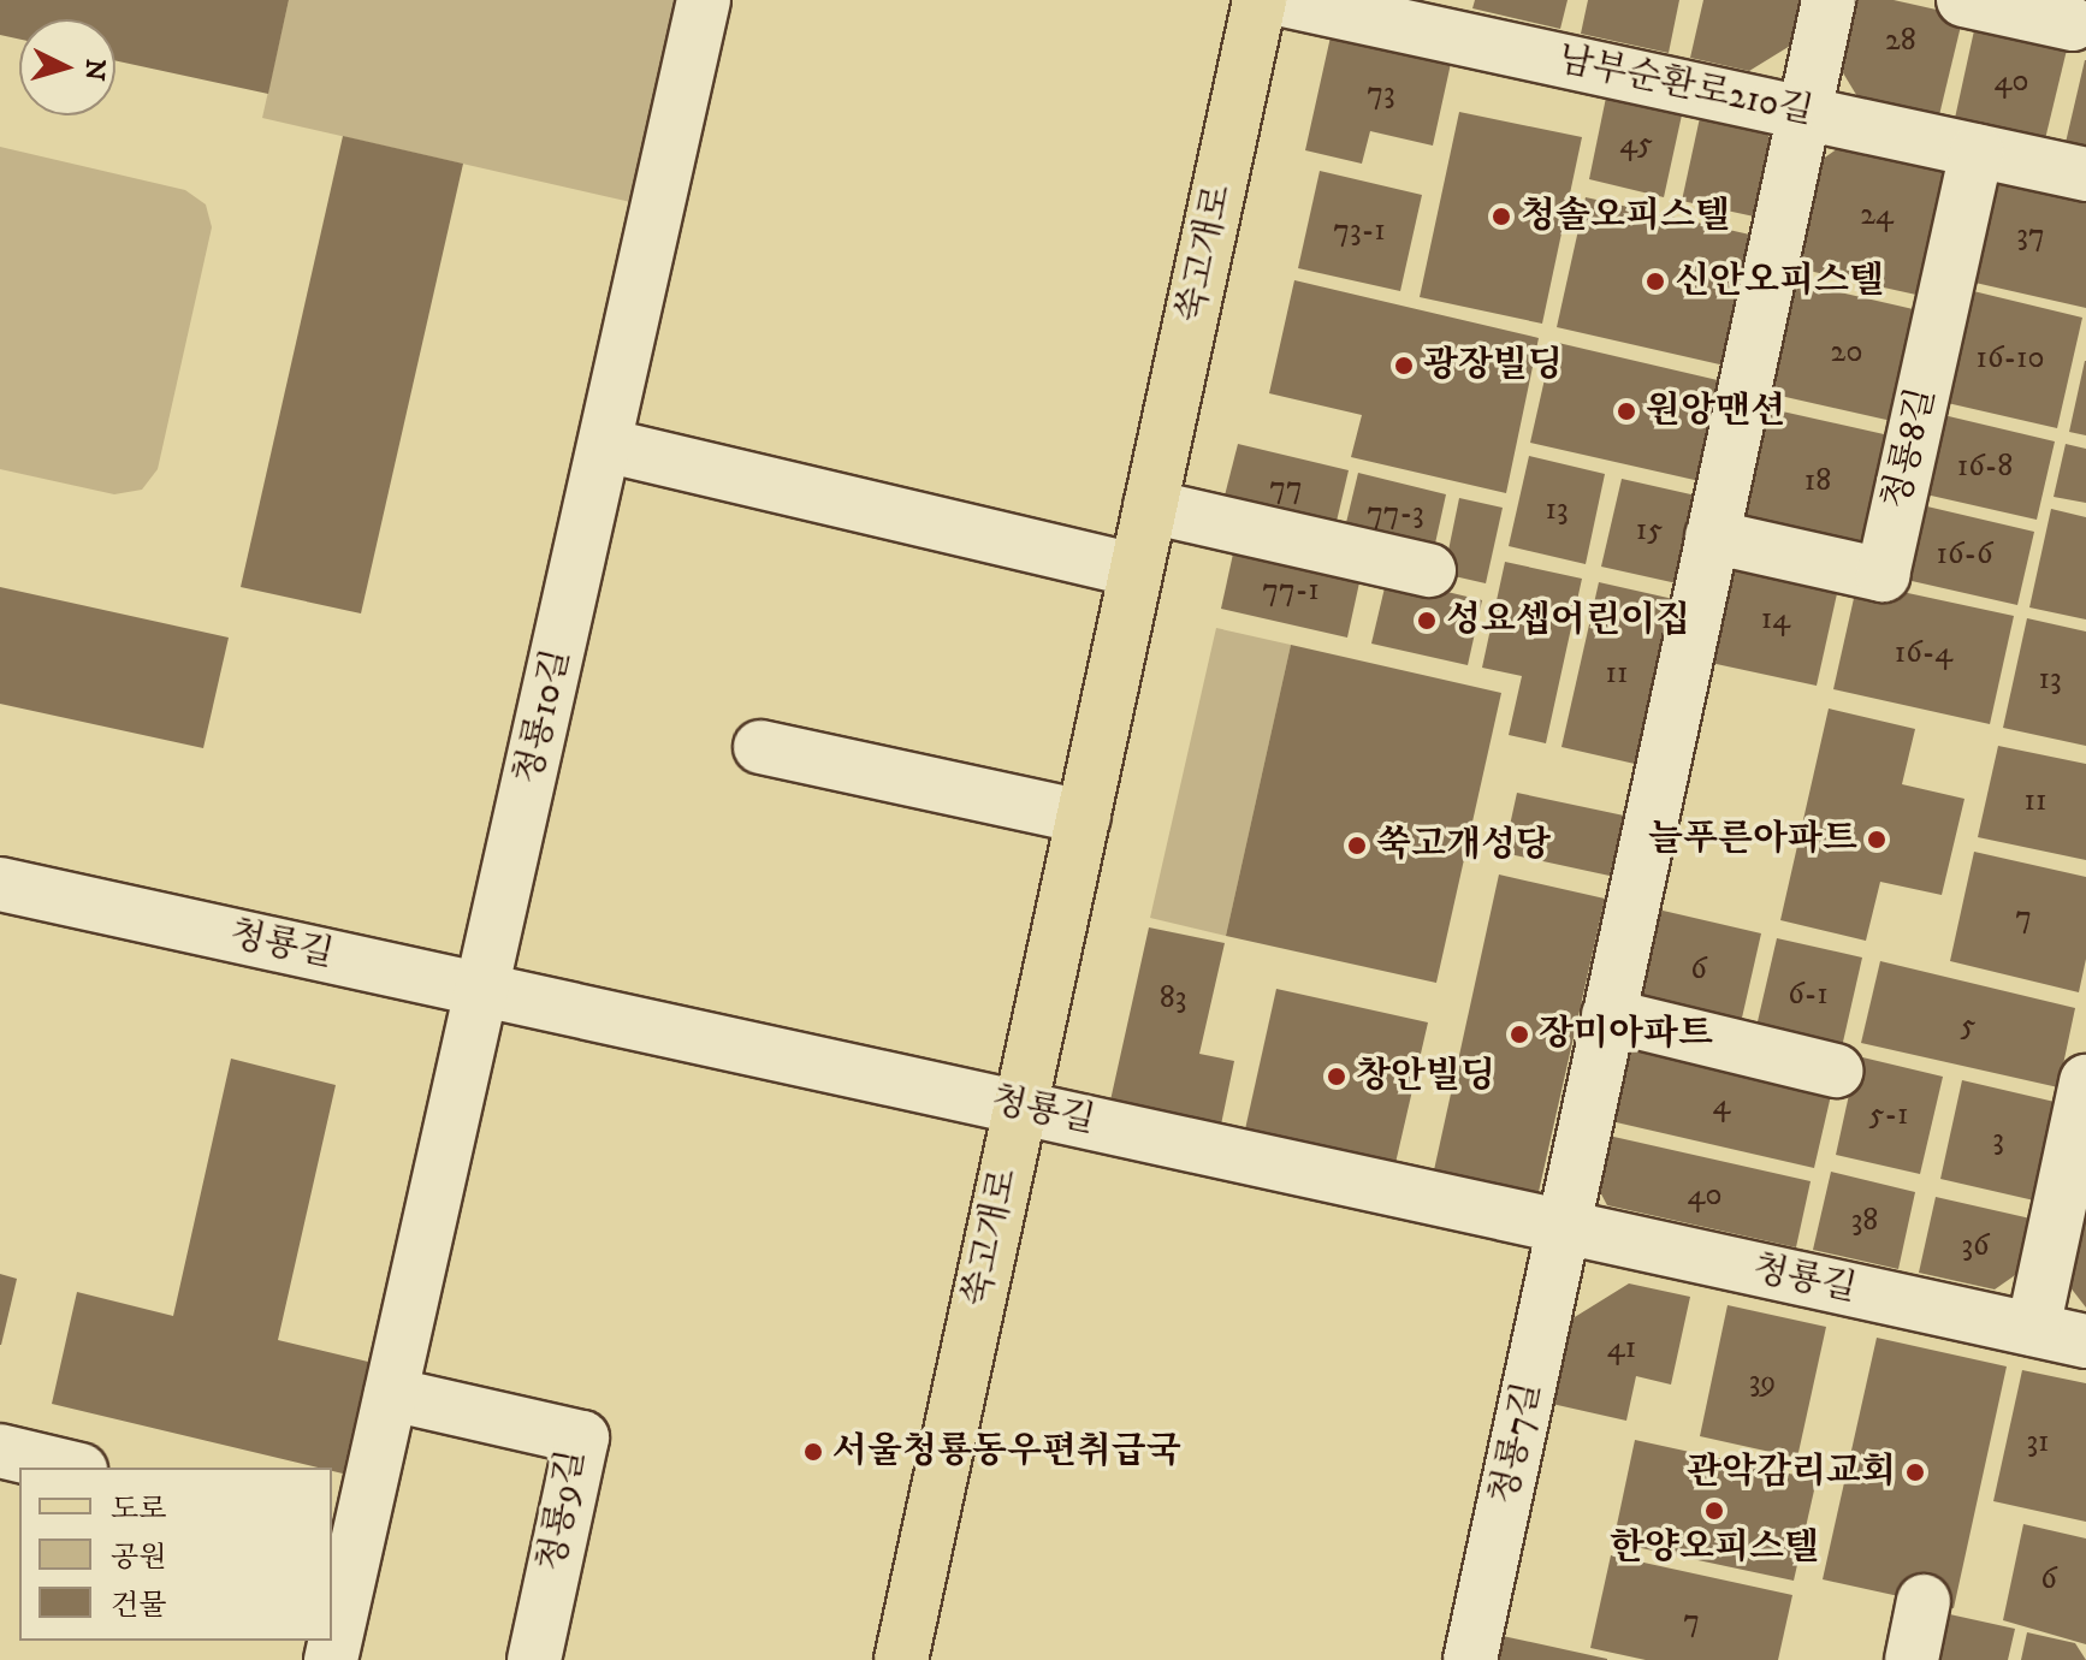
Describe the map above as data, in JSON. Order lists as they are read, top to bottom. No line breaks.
{"streets":{"main road":["쑥고개로"],"street":["남부순환로210길","청룡8길","청룡10길","청룡길","청룡7길","청룡9길"]},"crossings":[["남부순환로210길","청룡8길"],["쑥고개로","청룡길"],["청룡10길","청룡길"],["청룡길","청룡7길"]],"places":["청솔오피스텔","신안오피스텔","광장빌딩","원앙맨션","성요셉어린이집","늘푸른아파트","쑥고개성당","장미아파트","창안빌딩","서울청룡동우편취급국","관악감리교회","한양오피스텔"],"house_numbers":["28","40","73","45","24","73-1","37","20","16-10","16-8","18","77","13","77-3","15","16-6","77-1","14","16-4","11","13","11","7","6","6-1","83","5","4","5-1","3","40","38","36","41","39","31","6","7"],"legend":["도로","공원","건물"],"north":"right"}
